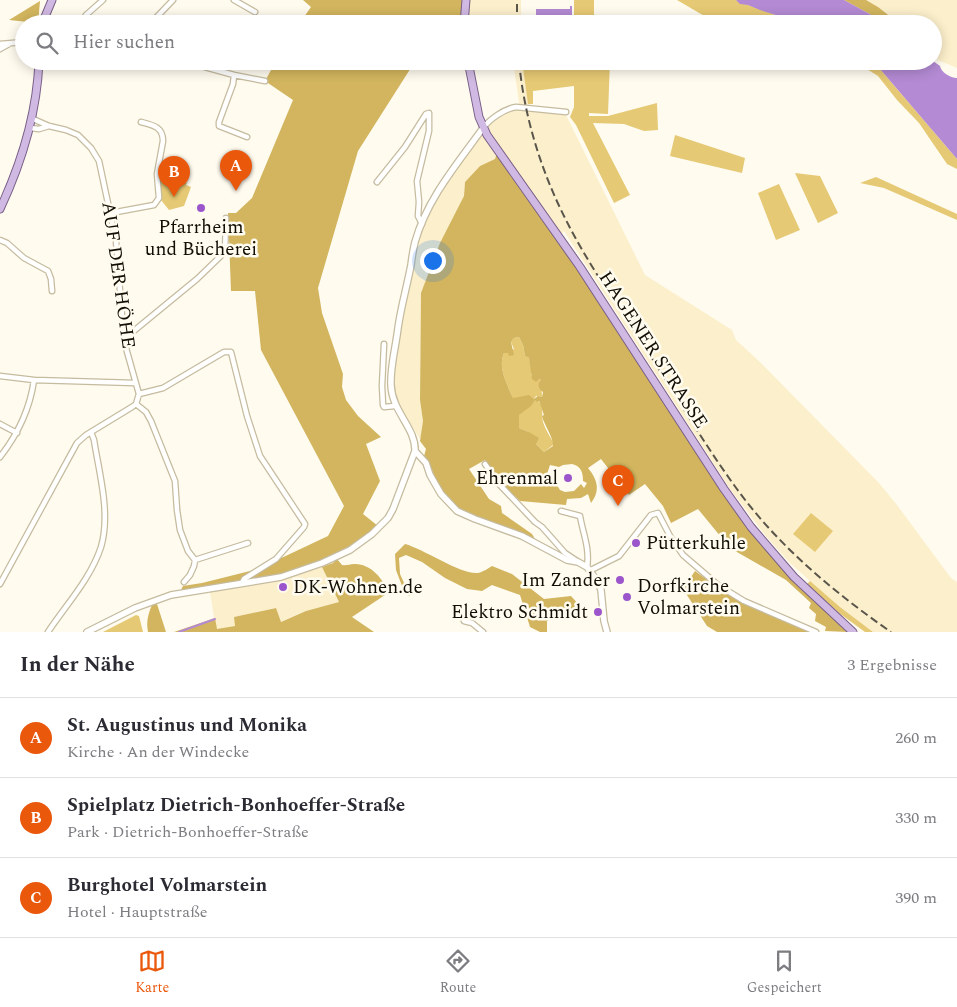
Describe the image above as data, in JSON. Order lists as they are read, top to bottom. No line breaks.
{"streets":{"main road":["HAGENER STRASSE"],"street":["AUF DER HÖHE"]},"places":["Pfarrheim und Bücherei","Ehrenmal","Pütterkuhle","Im Zander","DK-Wohnen.de","Dorfkirche Volmarstein","Elektro Schmidt"],"page":{"search":"Hier suchen","pins":["A","B","C"],"heading":["In der Nähe","3 Ergebnisse"],"list":[{"mark":"A","name":"St. Augustinus und Monika","note":"Kirche · An der Windecke","value":"260 m"},{"mark":"B","name":"Spielplatz Dietrich-Bonhoeffer-Straße","note":"Park · Dietrich-Bonhoeffer-Straße","value":"330 m"},{"mark":"C","name":"Burghotel Volmarstein","note":"Hotel · Hauptstraße","value":"390 m"}],"nav":["Karte","Route","Gespeichert"]}}
